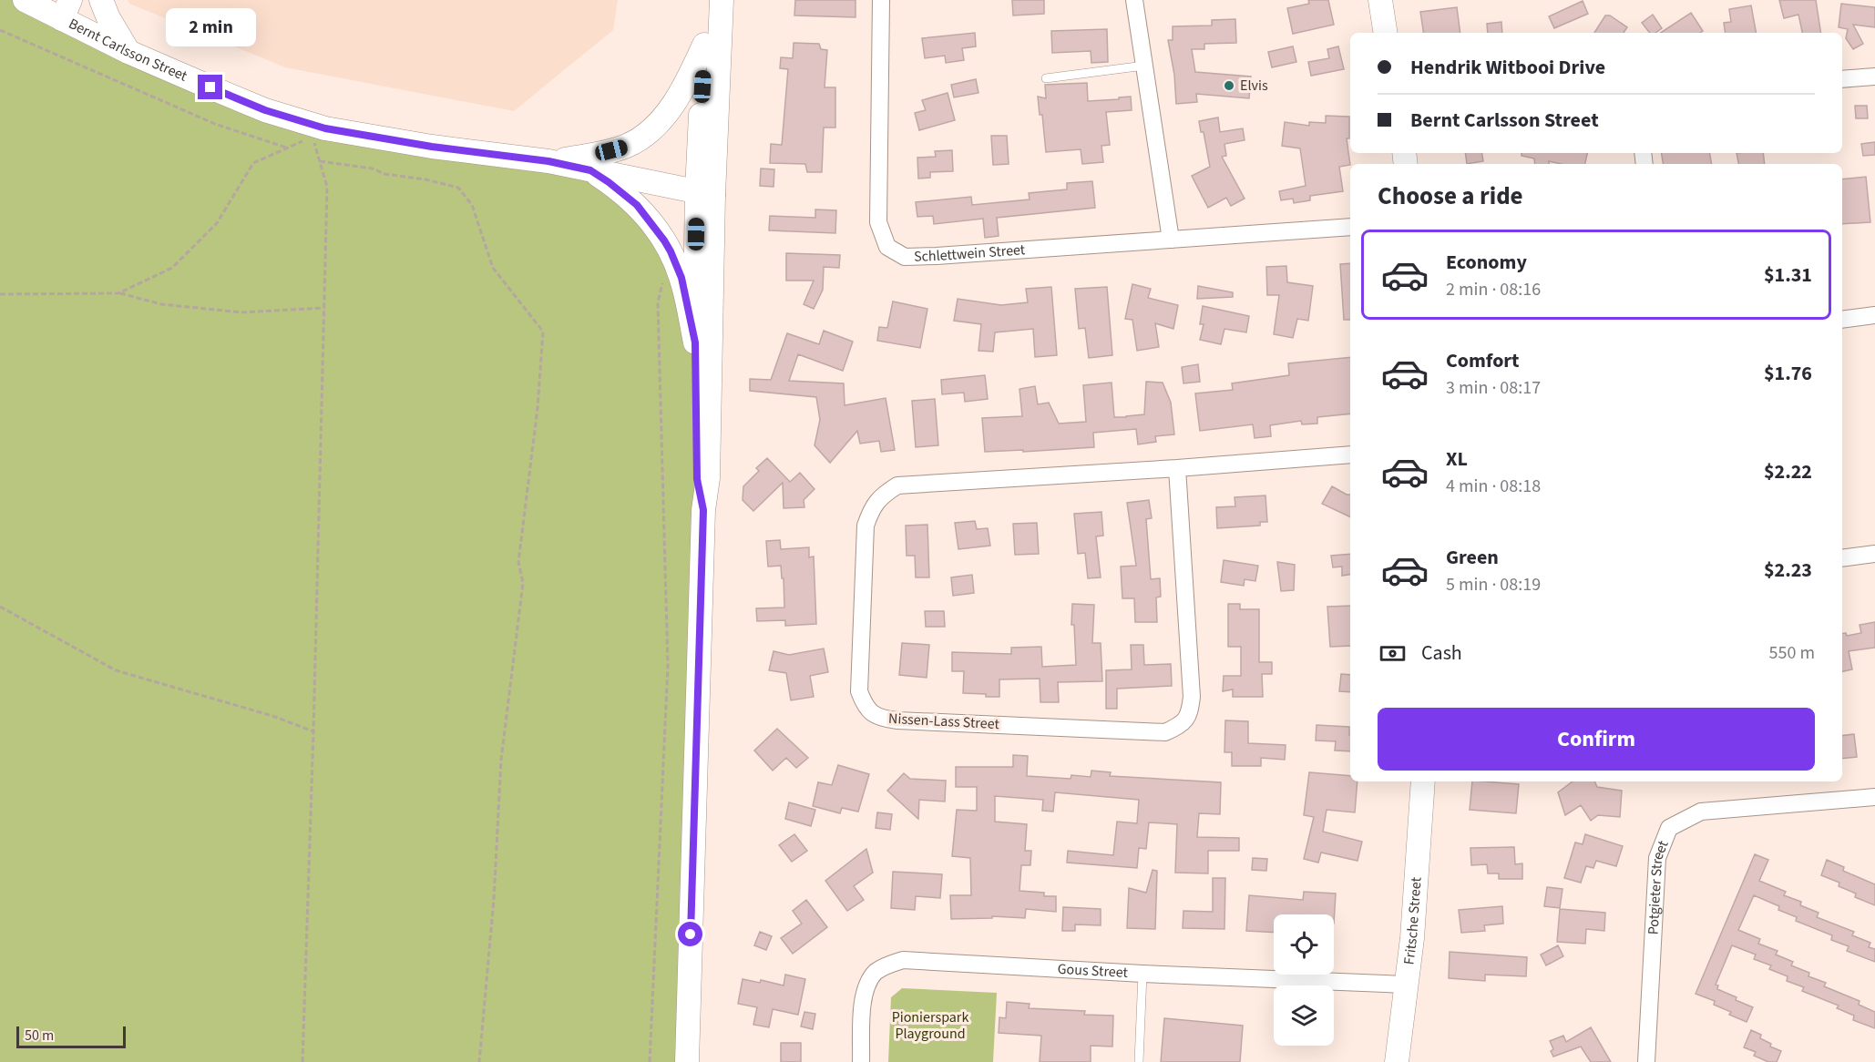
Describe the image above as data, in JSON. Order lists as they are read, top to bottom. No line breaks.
{"streets":{"main road":["Bernt Carlsson Street","Fritsche Street"],"street":["Schlettwein Street","Nissen-Lass Street","Potgieter Street","Gous Street"]},"crossings":[["Fritsche Street","Gous Street"]],"parks":["Pionierspark Playground"],"places":["Elvis"],"scale_bar":"50 m","page":{"bubble":"2 min","banner":["Hendrik Witbooi Drive","Bernt Carlsson Street"],"heading":"Choose a ride","list":[{"name":"Economy","note":"2 min · 08:16","value":"$1.31"},{"name":"Comfort","note":"3 min · 08:17","value":"$1.76"},{"name":"XL","note":"4 min · 08:18","value":"$2.22"},{"name":"Green","note":"5 min · 08:19","value":"$2.23"}],"pay":["Cash","550 m"],"buttons":"Confirm","scale":"50 m"}}
